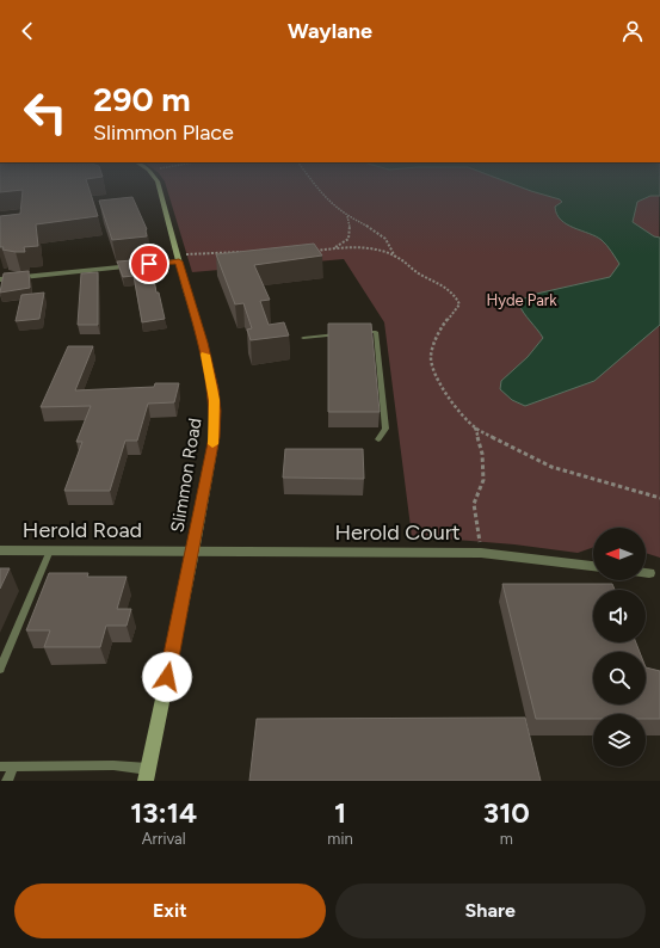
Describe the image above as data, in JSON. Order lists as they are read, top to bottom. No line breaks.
{"streets":{"street":["Slimmon Road","Herold Road","Herold Court"]},"crossings":[["Slimmon Road","Herold Road"],["Slimmon Road","Herold Court"],["Herold Road","Herold Court"]],"parks":["Hyde Park"],"north":"left","page":{"header":"Waylane","turn":["290 m","Slimmon Place"],"eta":["13:14","Arrival","1","min","310","m"],"buttons":["Exit","Share"]}}
